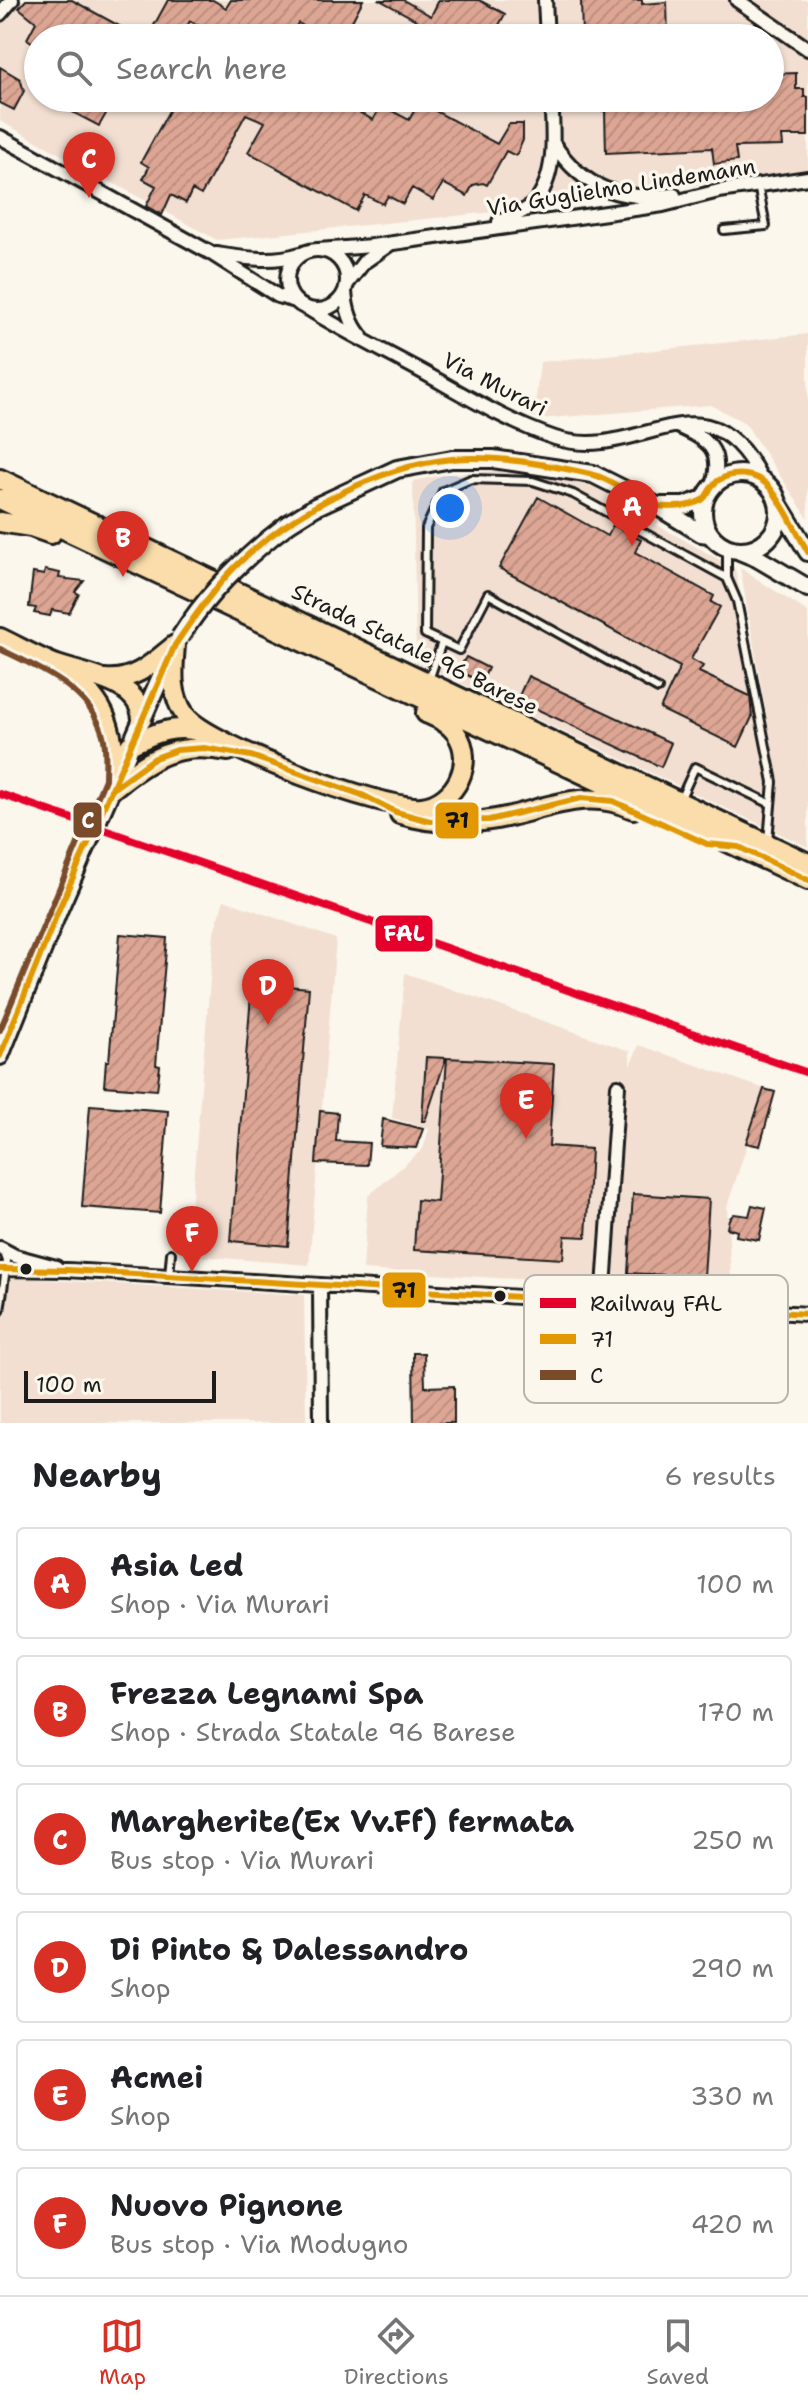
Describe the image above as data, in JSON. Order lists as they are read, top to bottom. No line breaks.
{"streets":{"main road":["Strada Statale 96 Barese"],"street":["Via Guglielmo Lindemann","Via Murari"]},"crossings":[["Via Guglielmo Lindemann","Via Murari"]],"lines":["transit line 71","transit line C","rail line FAL"],"legend":["Railway FAL","71","C"],"scale_bar":"100 m","page":{"search":"Search here","pins":["C","A","B","D","E","F"],"scale":"100 m","heading":["Nearby","6 results"],"list":[{"mark":"A","name":"Asia Led","note":"Shop · Via Murari","value":"100 m"},{"mark":"B","name":"Frezza Legnami Spa","note":"Shop · Strada Statale 96 Barese","value":"170 m"},{"mark":"C","name":"Margherite(Ex Vv.Ff) fermata","note":"Bus stop · Via Murari","value":"250 m"},{"mark":"D","name":"Di Pinto & Dalessandro","note":"Shop","value":"290 m"},{"mark":"E","name":"Acmei","note":"Shop","value":"330 m"},{"mark":"F","name":"Nuovo Pignone","note":"Bus stop · Via Modugno","value":"420 m"}],"nav":["Map","Directions","Saved"]}}
